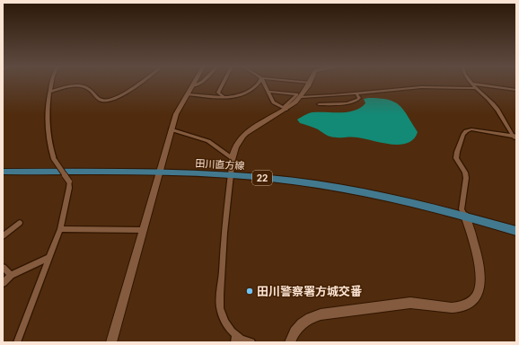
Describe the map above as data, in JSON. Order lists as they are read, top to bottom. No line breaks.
{"streets":{"main road":["田川直方線","22"]},"places":["田川警察署方城交番"]}
